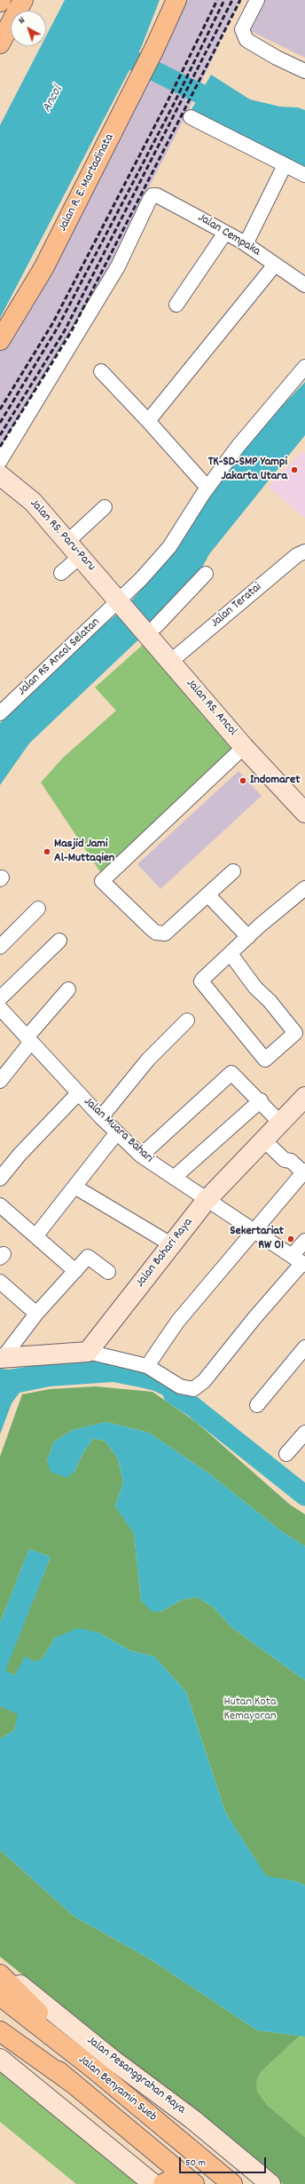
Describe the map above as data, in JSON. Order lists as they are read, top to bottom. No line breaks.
{"streets":{"main road":["Jalan R. E. Martadinata","Jalan Benyamin Sueb"],"street":["Jalan Cempaka","Jalan RS. Paru-Paru","Jalan Teratai","Jalan RS Ancol Selatan","Jalan RS. Ancol","Jalan Muara Bahari","Jalan Bahari Raya","Jalan Pesanggrahan Raya"]},"crossings":[["Jalan RS. Paru-Paru","Jalan RS Ancol Selatan"],["Jalan RS. Paru-Paru","Jalan RS. Ancol"],["Jalan Teratai","Jalan RS. Ancol"],["Jalan RS Ancol Selatan","Jalan RS. Ancol"],["Jalan Muara Bahari","Jalan Bahari Raya"]],"water":["Ancol"],"parks":["Hutan Kota Kemayoran"],"places":["TK-SD-SMP Yampi Jakarta Utara","Indomaret","Masjid Jami Al-Muttaqien","Sekertariat RW 01"],"scale_bar":"50 m","north":"top left"}
